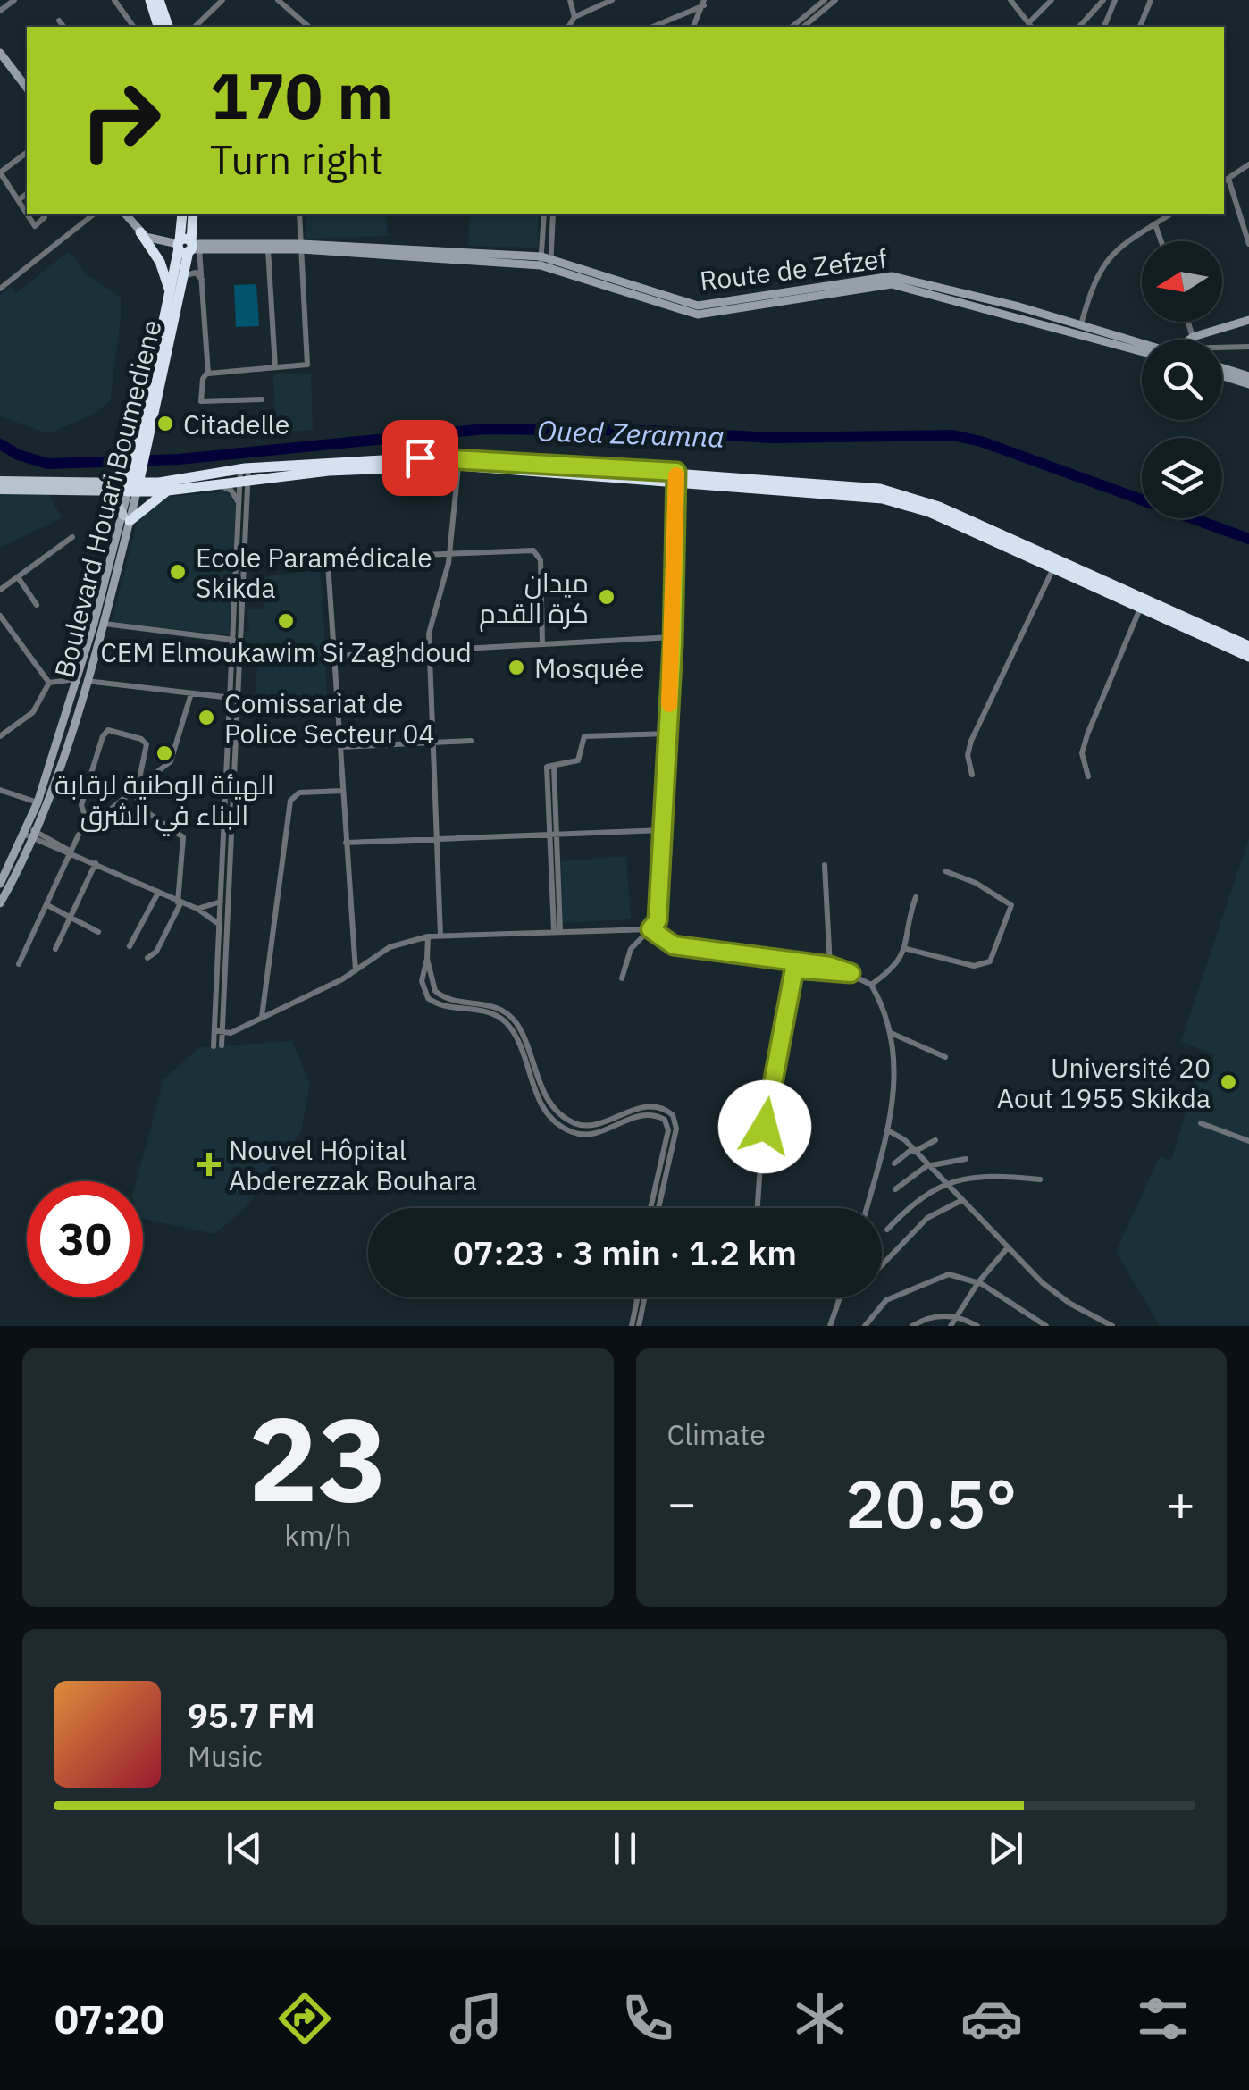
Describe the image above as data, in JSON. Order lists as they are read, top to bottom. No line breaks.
{"streets":{"highway":["Boulevard Houari Boumediene"],"main road":["Route de Zefzef"]},"crossings":[["Route de Zefzef","Boulevard Houari Boumediene"]],"water":["Oued Zeramna"],"places":{"other":["Citadelle","Ecole Paramédicale Skikda","ميدان كرة القدم","CEM Elmoukawim Si Zaghdoud","Mosquée","Comissariat de Police Secteur 04","الهيئة الوطنية لرقابة البناء في الشرق","Université 20 Aout 1955 Skikda"],"health":["Nouvel Hôpital Abderezzak Bouhara"]},"north":"left","page":{"turn":["170 m","Turn right"],"limit":"30","trip":"07:23 · 3 min · 1.2 km","tile":[["23","km/h"],"Climate"],"heat":["−","20.5°","+"],"song":["95.7 FM","Music"],"tabs":"07:20"}}
